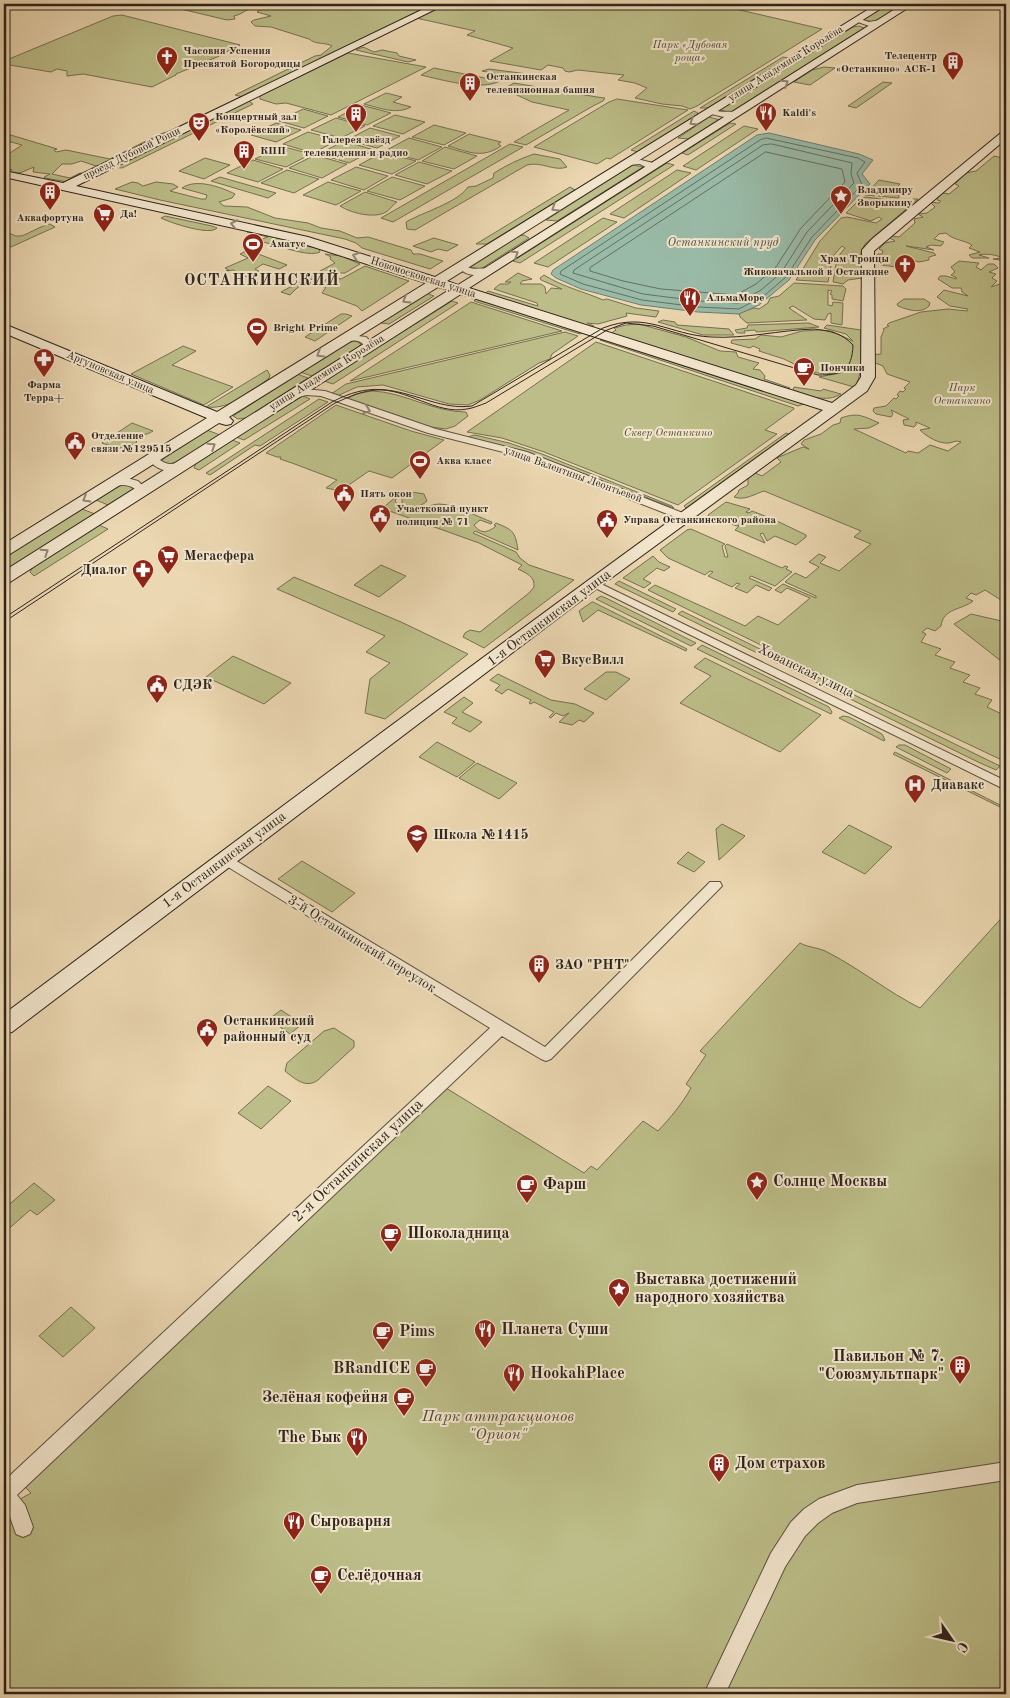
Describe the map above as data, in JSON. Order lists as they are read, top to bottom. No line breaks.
{"streets":{"main road":["улица Академика Королёва","проезд Дубовой Рощи","Новомосковская улица","Аргуновская улица","1-я Останкинская улица"],"street":["улица Валентины Леонтьевой","Хованская улица","3-й Останкинский переулок","2-я Останкинская улица"]},"crossings":[["улица Академика Королёва","Новомосковская улица"],["улица Академика Королёва","Аргуновская улица"],["улица Академика Королёва","улица Валентины Леонтьевой"],["проезд Дубовой Рощи","Новомосковская улица"],["Новомосковская улица","1-я Останкинская улица"],["улица Валентины Леонтьевой","1-я Останкинская улица"],["1-я Останкинская улица","Хованская улица"],["1-я Останкинская улица","3-й Останкинский переулок"],["3-й Останкинский переулок","2-я Останкинская улица"]],"one_way":["Новомосковская улица","улица Валентины Леонтьевой"],"districts":["ОСТАНКИНСКИЙ"],"water":["Останкинский пруд"],"parks":["Парк «Дубовая роща»","Парк Останкино","Сквер Останкино","Парк аттракционов \"Орион\""],"places":{"church":["Часовня Успения Пресвятой Богородицы","Храм Троицы Живоначальной в Останкине"],"building":["Телецентр «Останкино» АСК-1","Останкинская телевизионная башня","Галерея звёзд телевидения и радио","КПП","Аквафортуна","ЗАО \"РНТ\"","Павильон № 7. \"Союзмультпарк\"","Дом страхов"],"restaurant":["Kaldi's","АльмаМоре","Планета Суши","HookahPlace","The Бык","Сыроварня"],"theatre":["Концертный зал «Королёвский»"],"place":["Владимиру Зворыкину","Солнце Москвы","Выставка достижений народного хозяйства"],"supermarket":["Да!","Мегасфера","ВкусВилл"],"sports":["Аматус","Bright Prime","Аква класс"],"pharmacy":["Фарма Терра+","Диалог"],"cafe":["Пончики","Фарш","Шоколадница","Pims","BRandICE","Зелёная кофейня","Селёдочная"],"public building":["Отделение связи №129515","Пять окон","Участковый пункт полиции № 71","Управа Останкинского района","СДЭК","Останкинский районный суд"],"hospital":["Диавакс"],"school or university":["Школа №1415"]},"north":"bottom right"}
